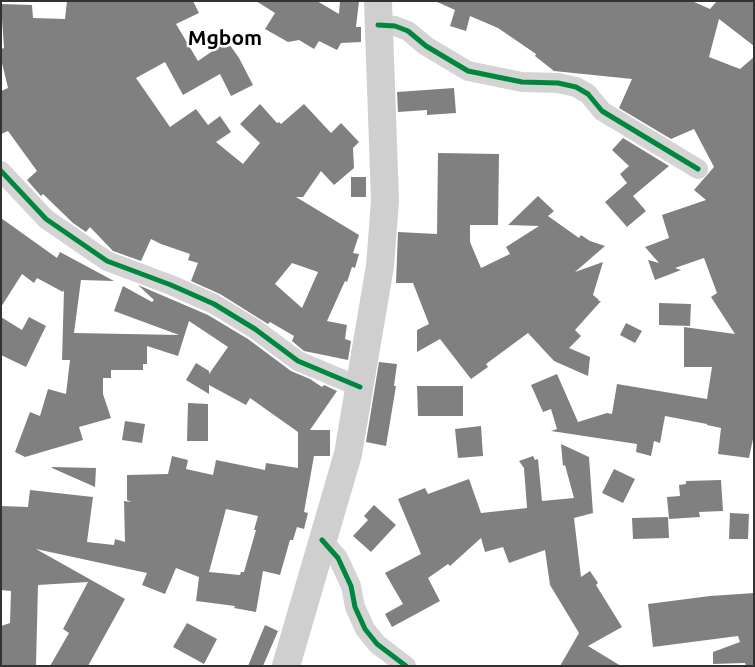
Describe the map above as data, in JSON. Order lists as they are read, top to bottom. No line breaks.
{"districts":["Mgbom"]}
